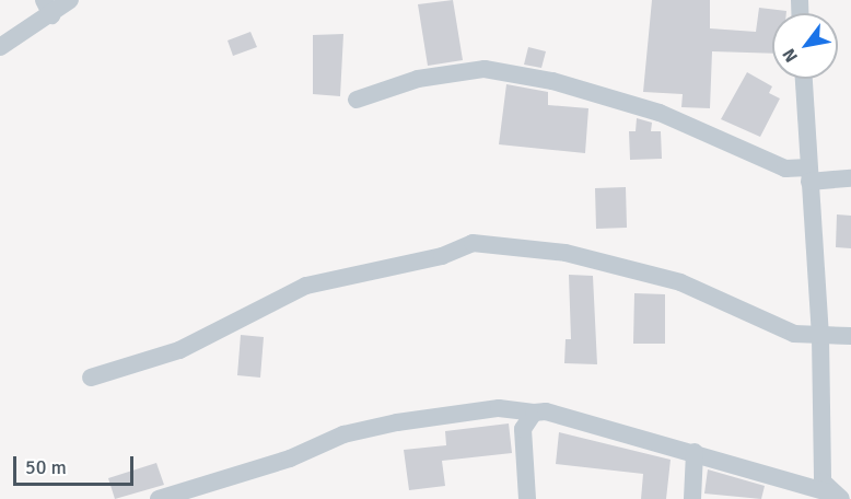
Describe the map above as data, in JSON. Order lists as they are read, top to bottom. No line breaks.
{"scale_bar":"50 m","north":"bottom left"}
